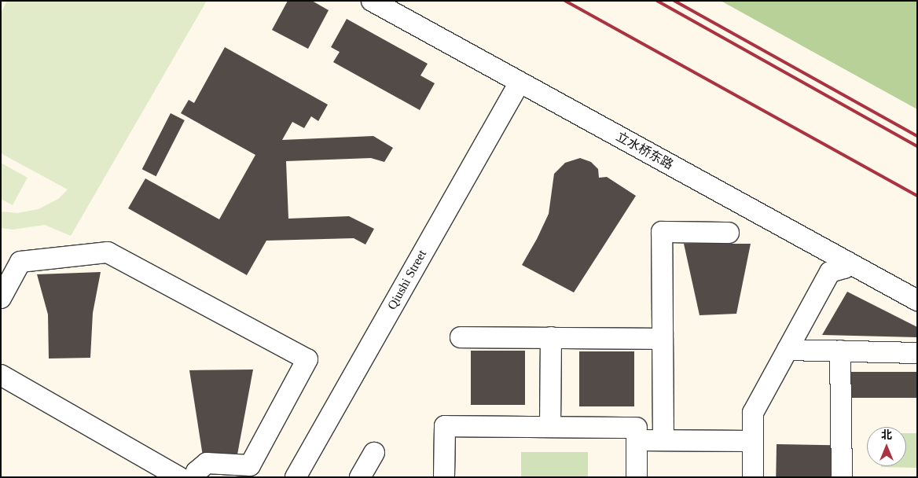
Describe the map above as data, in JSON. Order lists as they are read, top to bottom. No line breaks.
{"streets":{"street":["立水桥东路","Qiushi Street"]},"crossings":[["立水桥东路","Qiushi Street"]],"north":"top"}
